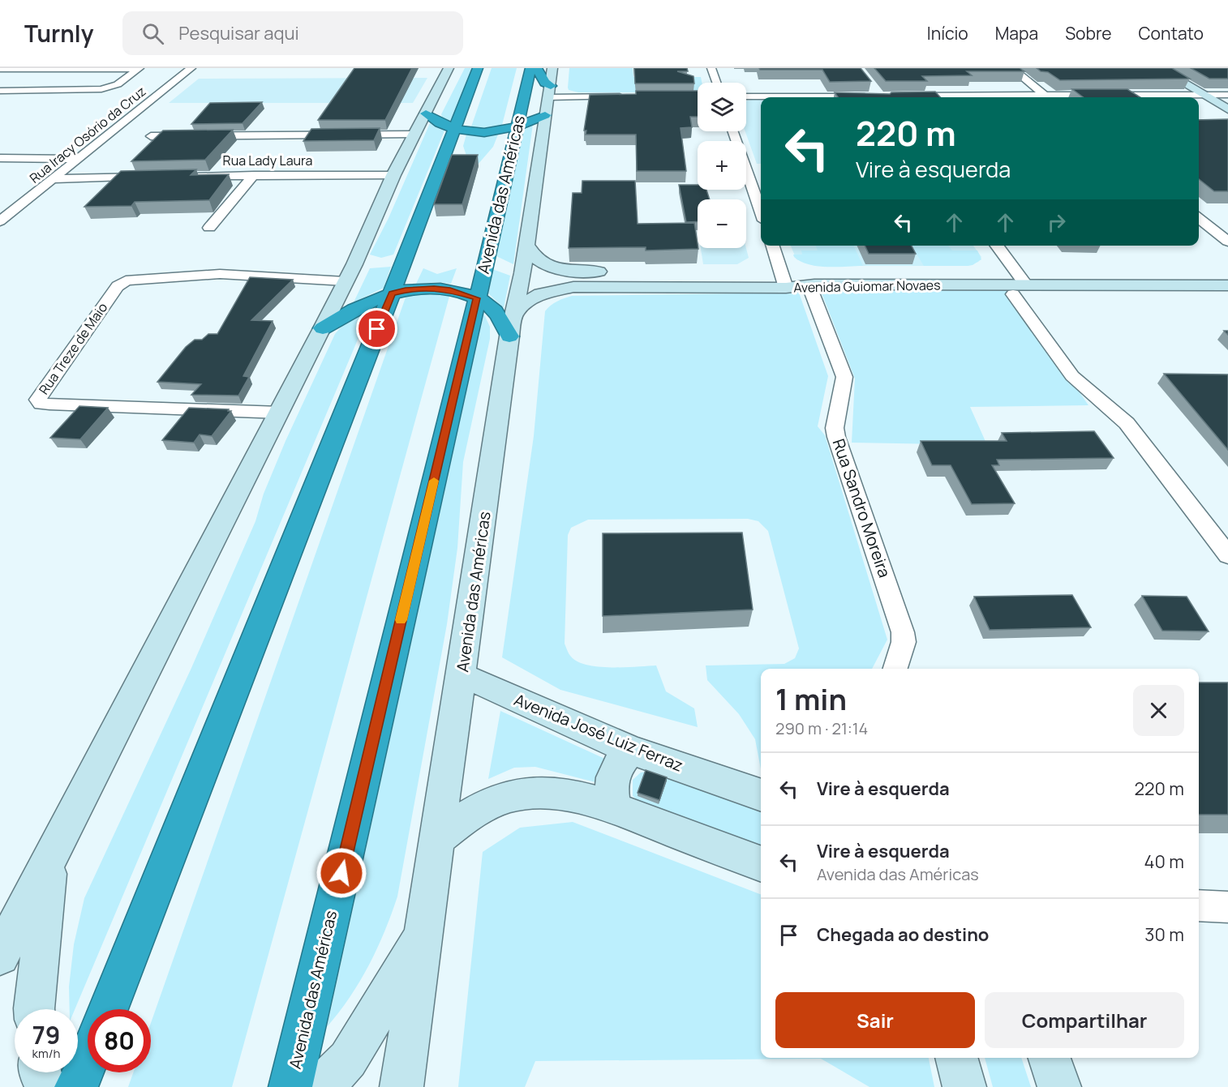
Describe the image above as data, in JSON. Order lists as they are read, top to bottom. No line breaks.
{"streets":{"highway":["Avenida das Américas"],"main road":["Avenida Guiomar Novaes","Avenida José Luiz Ferraz"],"street":["Rua Iracy Osório da Cruz","Rua Lady Laura","Rua Treze de Maio","Rua Sandro Moreira"]},"crossings":[["Avenida das Américas","Avenida Guiomar Novaes"],["Avenida das Américas","Avenida José Luiz Ferraz"]],"page":{"header":"Turnly","search":"Pesquisar aqui","nav":["Início","Mapa","Sobre","Contato"],"map_buttons":["+","−"],"turn":["220 m","Vire à esquerda"],"heading":["1 min","290 m · 21:14"],"list":[{"name":"Vire à esquerda","value":"220 m"},{"name":"Vire à esquerda","note":"Avenida das Américas","value":"40 m"},{"name":"Chegada ao destino","value":"30 m"}],"buttons":["Sair","Compartilhar"],"speed":"79 km/h","limit":"80"}}
